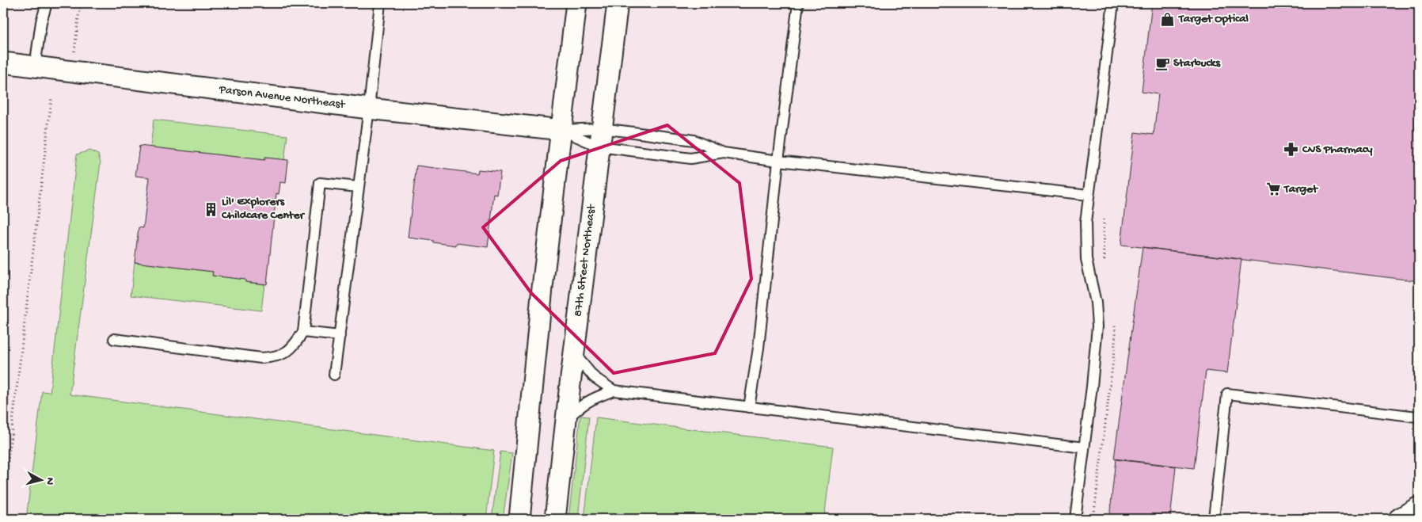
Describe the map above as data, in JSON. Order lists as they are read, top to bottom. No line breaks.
{"streets":{"street":["Parson Avenue Northeast","87th Street Northeast"]},"places":{"shop":["Target Optical"],"cafe":["Starbucks"],"pharmacy":["CVS Pharmacy"],"supermarket":["Target"],"building":["Lil' Explorers Childcare Center"]},"north":"right"}
